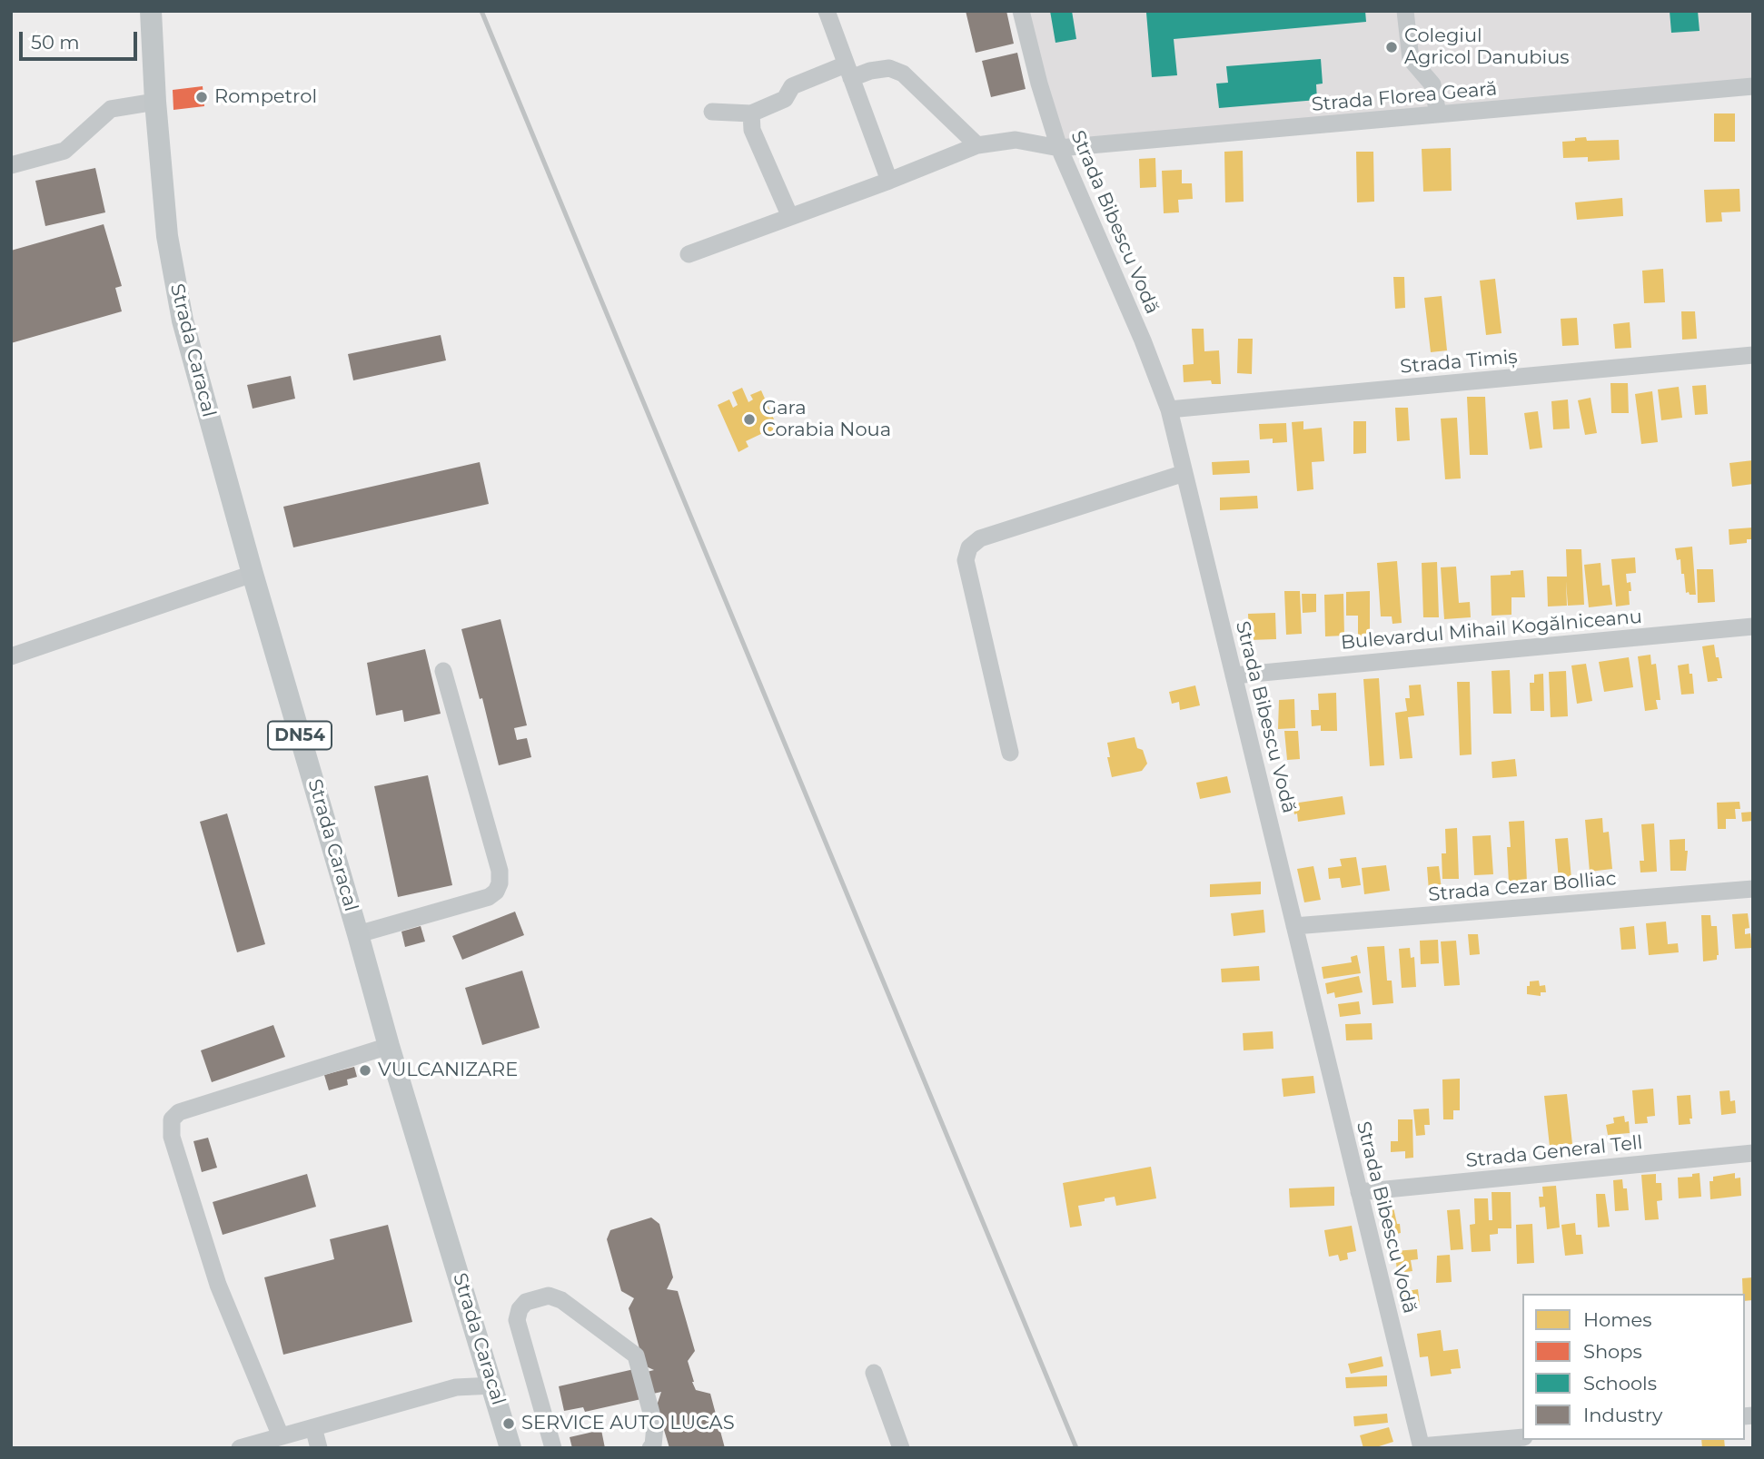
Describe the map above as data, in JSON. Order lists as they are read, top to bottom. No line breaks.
{"streets":{"main road":["Strada Caracal","DN54"],"street":["Strada Florea Geară","Strada Bibescu Vodă","Strada Timiș","Bulevardul Mihail Kogălniceanu","Strada Cezar Bolliac","Strada General Tell"]},"crossings":[["Strada Florea Geară","Strada Bibescu Vodă"],["Strada Bibescu Vodă","Strada Timiș"],["Strada Bibescu Vodă","Bulevardul Mihail Kogălniceanu"],["Strada Bibescu Vodă","Strada Cezar Bolliac"],["Strada Bibescu Vodă","Strada General Tell"]],"places":["Colegiul Agricol Danubius","Rompetrol","Gara Corabia Noua","VULCANIZARE","SERVICE AUTO LUCAS"],"legend":["Homes","Shops","Schools","Industry"],"scale_bar":"50 m"}
